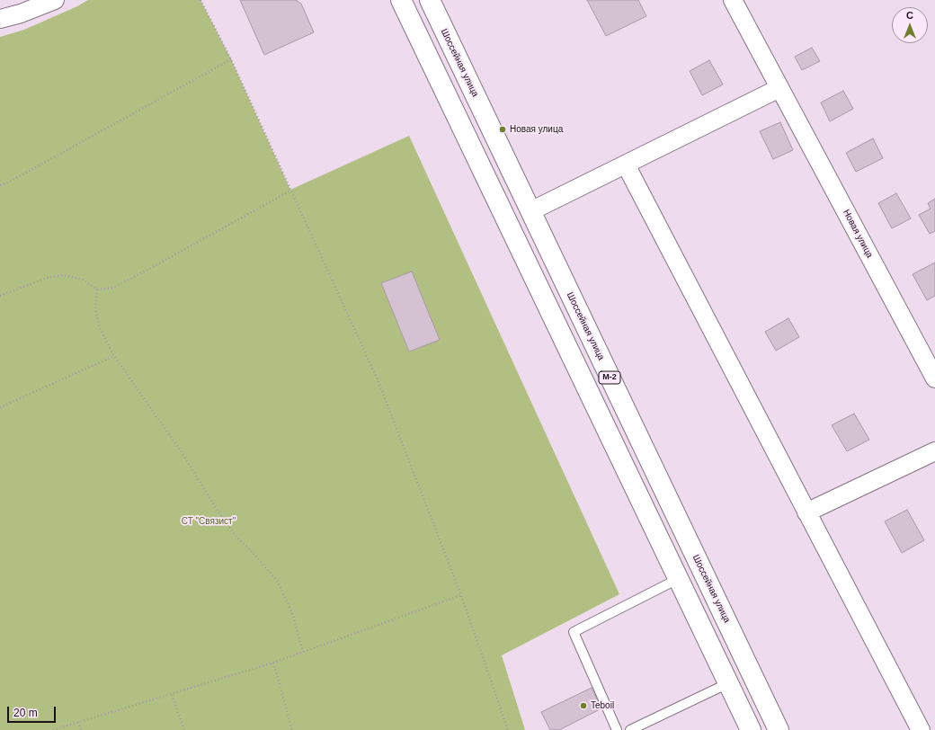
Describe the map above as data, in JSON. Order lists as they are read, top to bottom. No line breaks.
{"streets":{"highway":["Шоссейная улица","М-2"],"street":["Новая улица"]},"parks":["СТ \"Связист\""],"places":["Новая улица","Teboil"],"scale_bar":"20 m","north":"top"}
